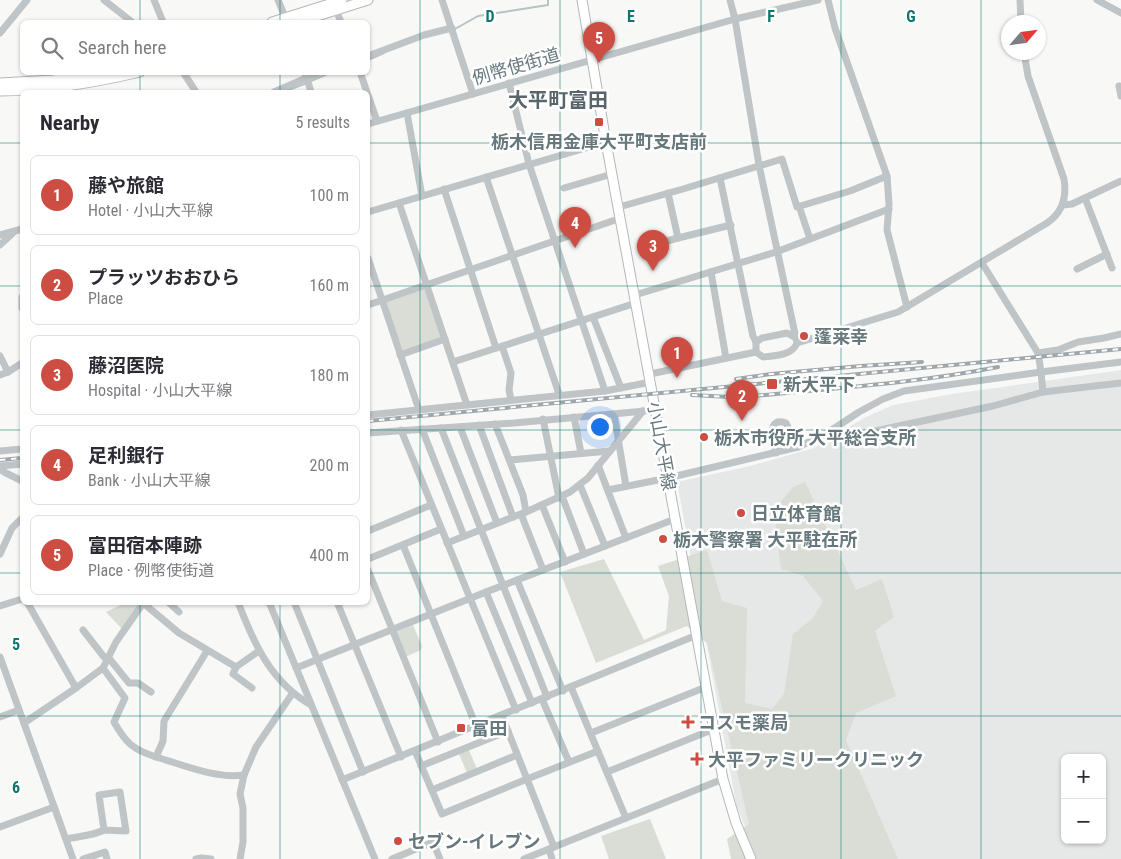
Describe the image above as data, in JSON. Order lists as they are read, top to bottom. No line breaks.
{"streets":{"main road":["小山大平線"],"street":["例幣使街道"]},"crossings":[["例幣使街道","小山大平線"]],"districts":["大平町富田"],"places":{"transit":["栃木信用金庫大平町支店前","新大平下","富田"],"other":["蓬莱幸","栃木市役所 大平総合支所","日立体育館","栃木警察署 大平駐在所","セブン-イレブン"],"health":["コスモ薬局","大平ファミリークリニック"]},"north":"top right","page":{"search":"Search here","pins":["5","4","3","1","2"],"heading":["Nearby","5 results"],"list":[{"mark":"1","name":"藤や旅館","note":"Hotel · 小山大平線","value":"100 m"},{"mark":"2","name":"プラッツおおひら","note":"Place","value":"160 m"},{"mark":"3","name":"藤沼医院","note":"Hospital · 小山大平線","value":"180 m"},{"mark":"4","name":"足利銀行","note":"Bank · 小山大平線","value":"200 m"},{"mark":"5","name":"富田宿本陣跡","note":"Place · 例幣使街道","value":"400 m"}],"map_buttons":["+","−"]},"grid":{"columns":["D","E","F","G"],"rows":["5","6"]}}
